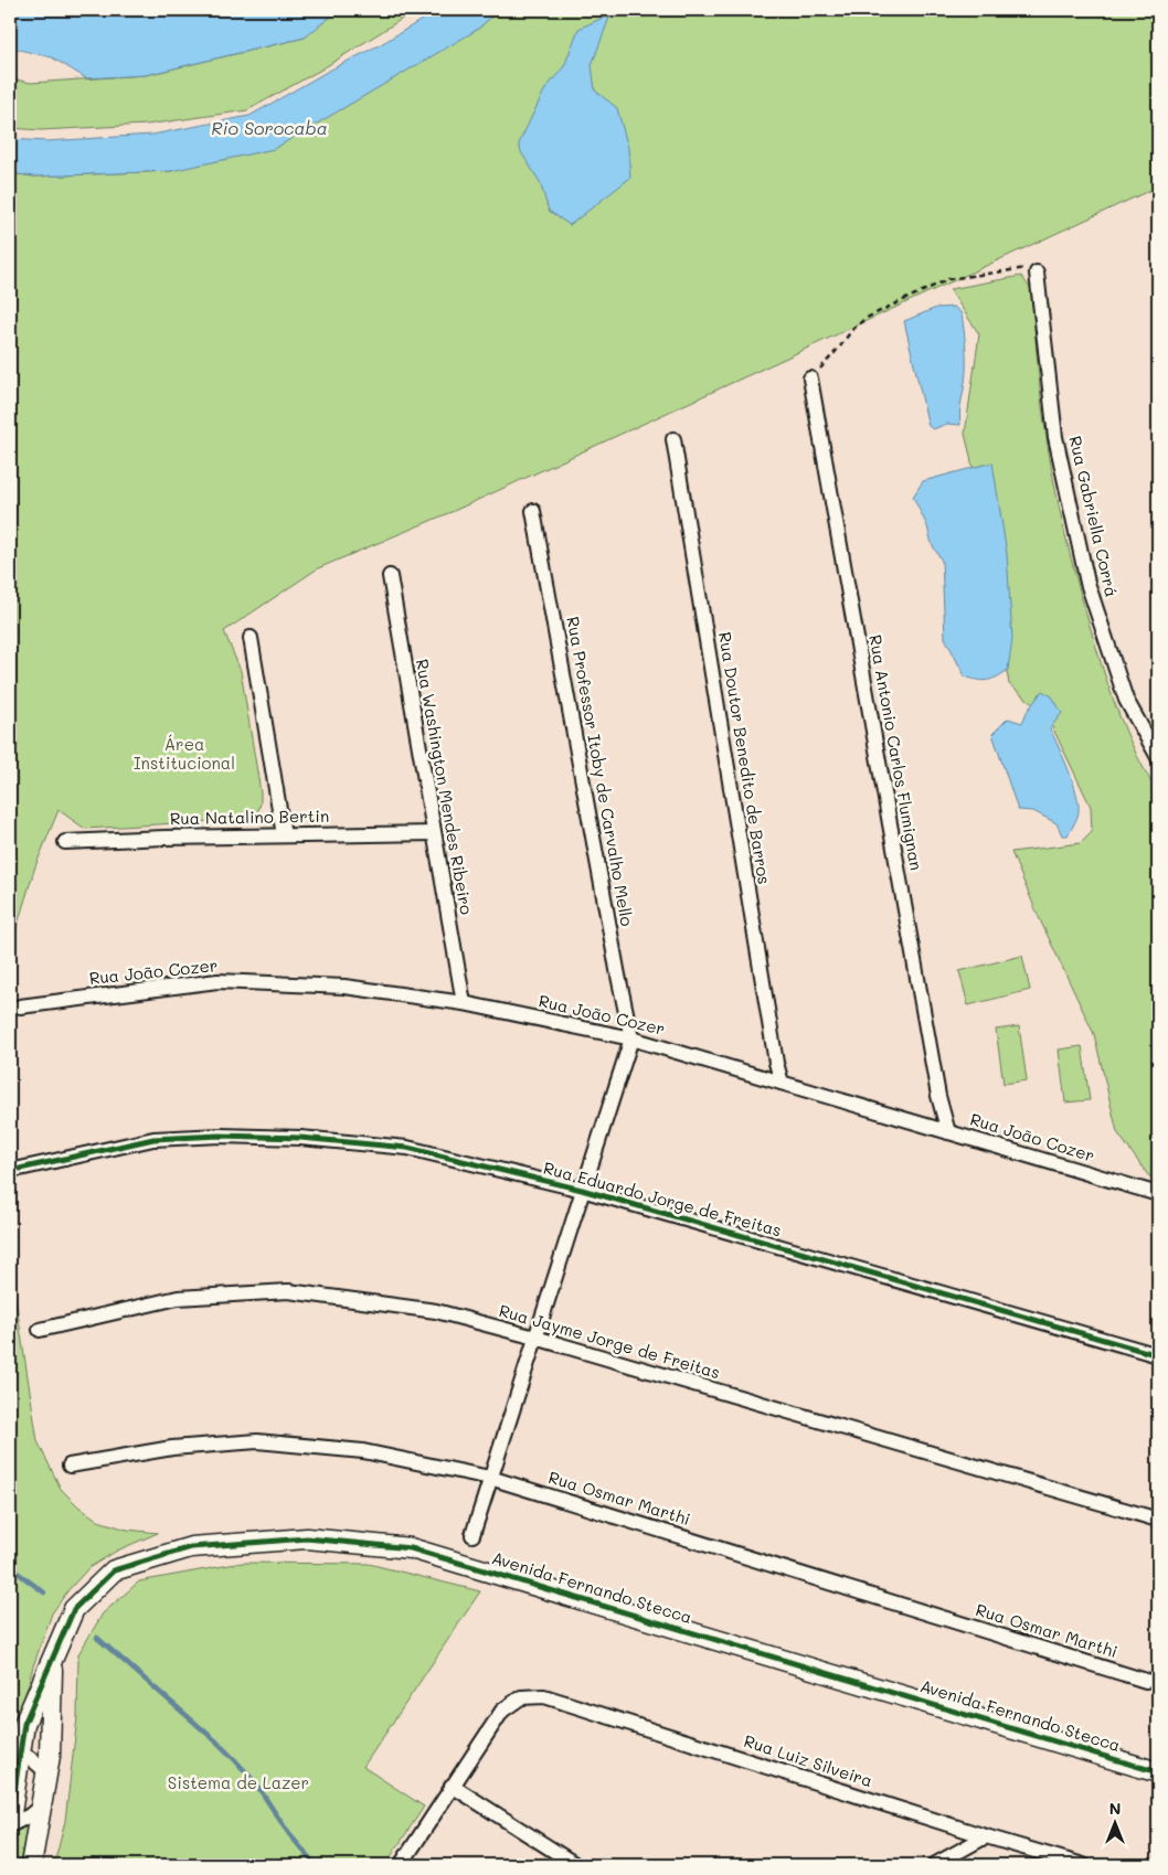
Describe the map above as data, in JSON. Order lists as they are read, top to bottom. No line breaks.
{"streets":{"street":["Rua Gabriella Corrá","Rua Antonio Carlos Flumignan","Rua Doutor Benedito de Barros","Rua Professor Itoby de Carvalho Mello","Rua Washington Mendes Ribeiro","Rua Natalino Bertin","Rua João Cozer","Rua Eduardo Jorge de Freitas","Rua Jayme Jorge de Freitas","Rua Osmar Marthi","Avenida Fernando Stecca","Rua Luiz Silveira"]},"crossings":[["Rua Antonio Carlos Flumignan","Rua João Cozer"],["Rua Doutor Benedito de Barros","Rua João Cozer"],["Rua Professor Itoby de Carvalho Mello","Rua João Cozer"],["Rua Washington Mendes Ribeiro","Rua Natalino Bertin"],["Rua Washington Mendes Ribeiro","Rua João Cozer"]],"water":["Rio Sorocaba"],"parks":["Área Institucional","Sistema de Lazer"],"north":"top"}
